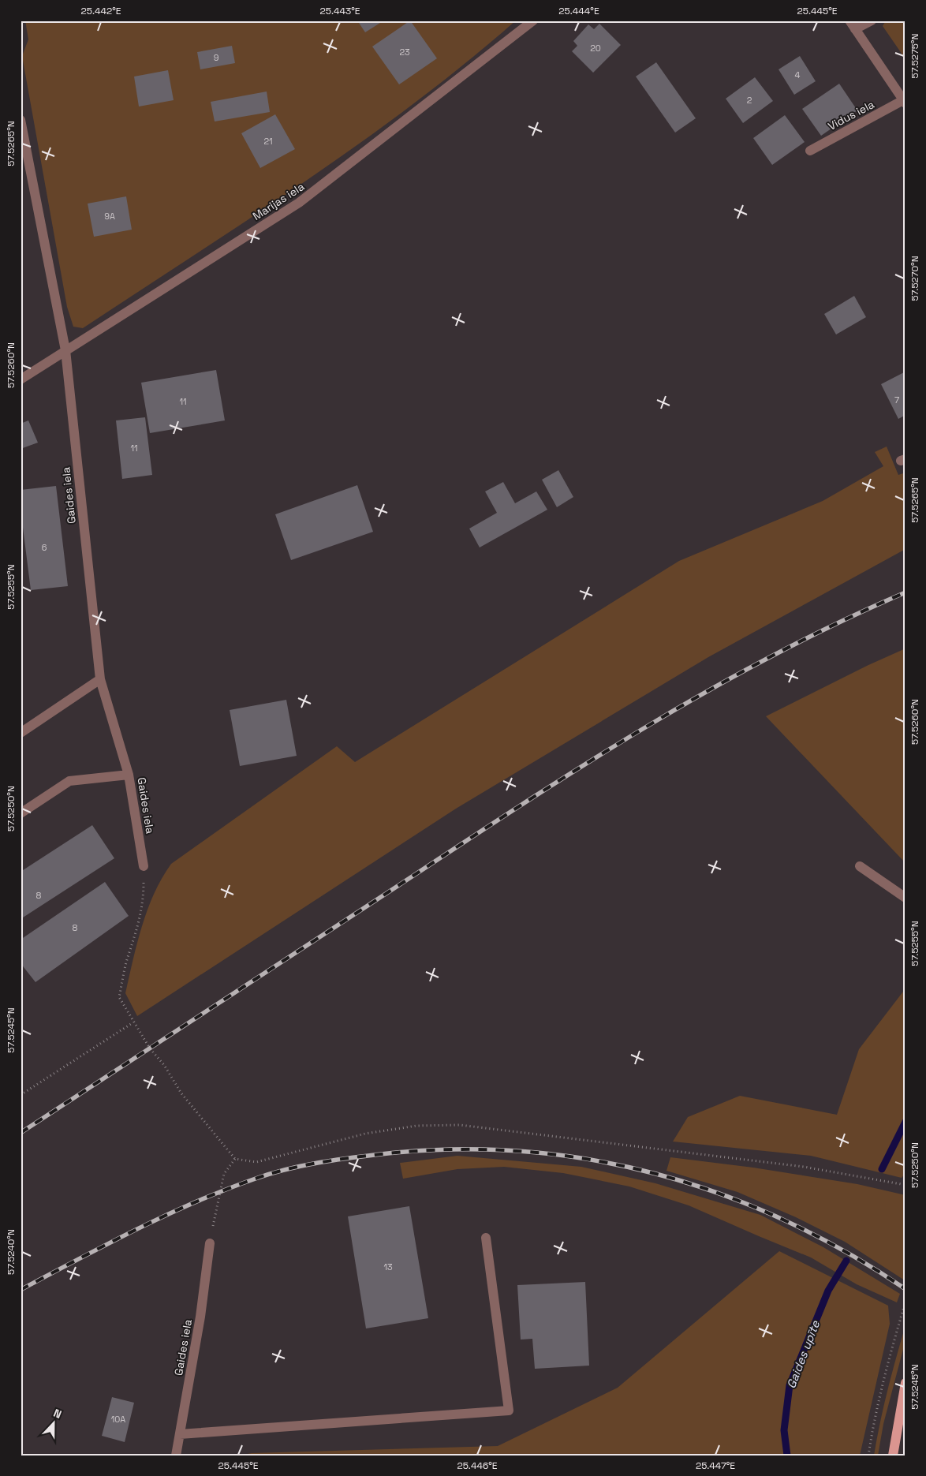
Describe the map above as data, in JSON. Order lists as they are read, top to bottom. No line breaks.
{"streets":{"street":["Vidus iela","Marijas iela","Gaides iela"]},"crossings":[["Marijas iela","Gaides iela"]],"water":["Gaides upīte"],"house_numbers":["20","23","9","4","2","21","9A","7","11","11","6","8","8","13","10A"],"north":"top","coordinates":["25.442°E","25.443°E","25.444°E","25.445°E","57.5275°N","57.5265°N","57.5270°N","57.5260°N","57.5255°N","57.5250°N","57.5245°N","57.5240°N","25.446°E","25.447°E"]}
